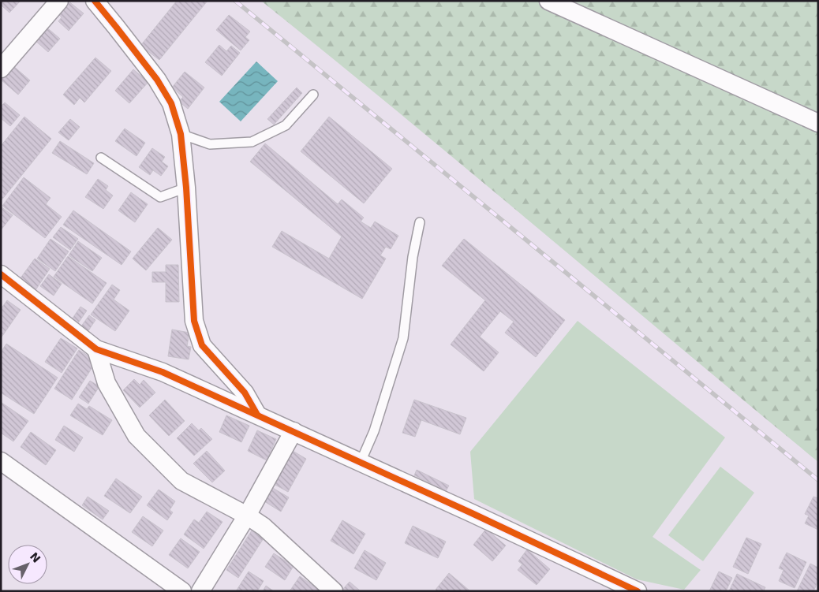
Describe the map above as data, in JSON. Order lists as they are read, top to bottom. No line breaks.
{"north":"top right"}
